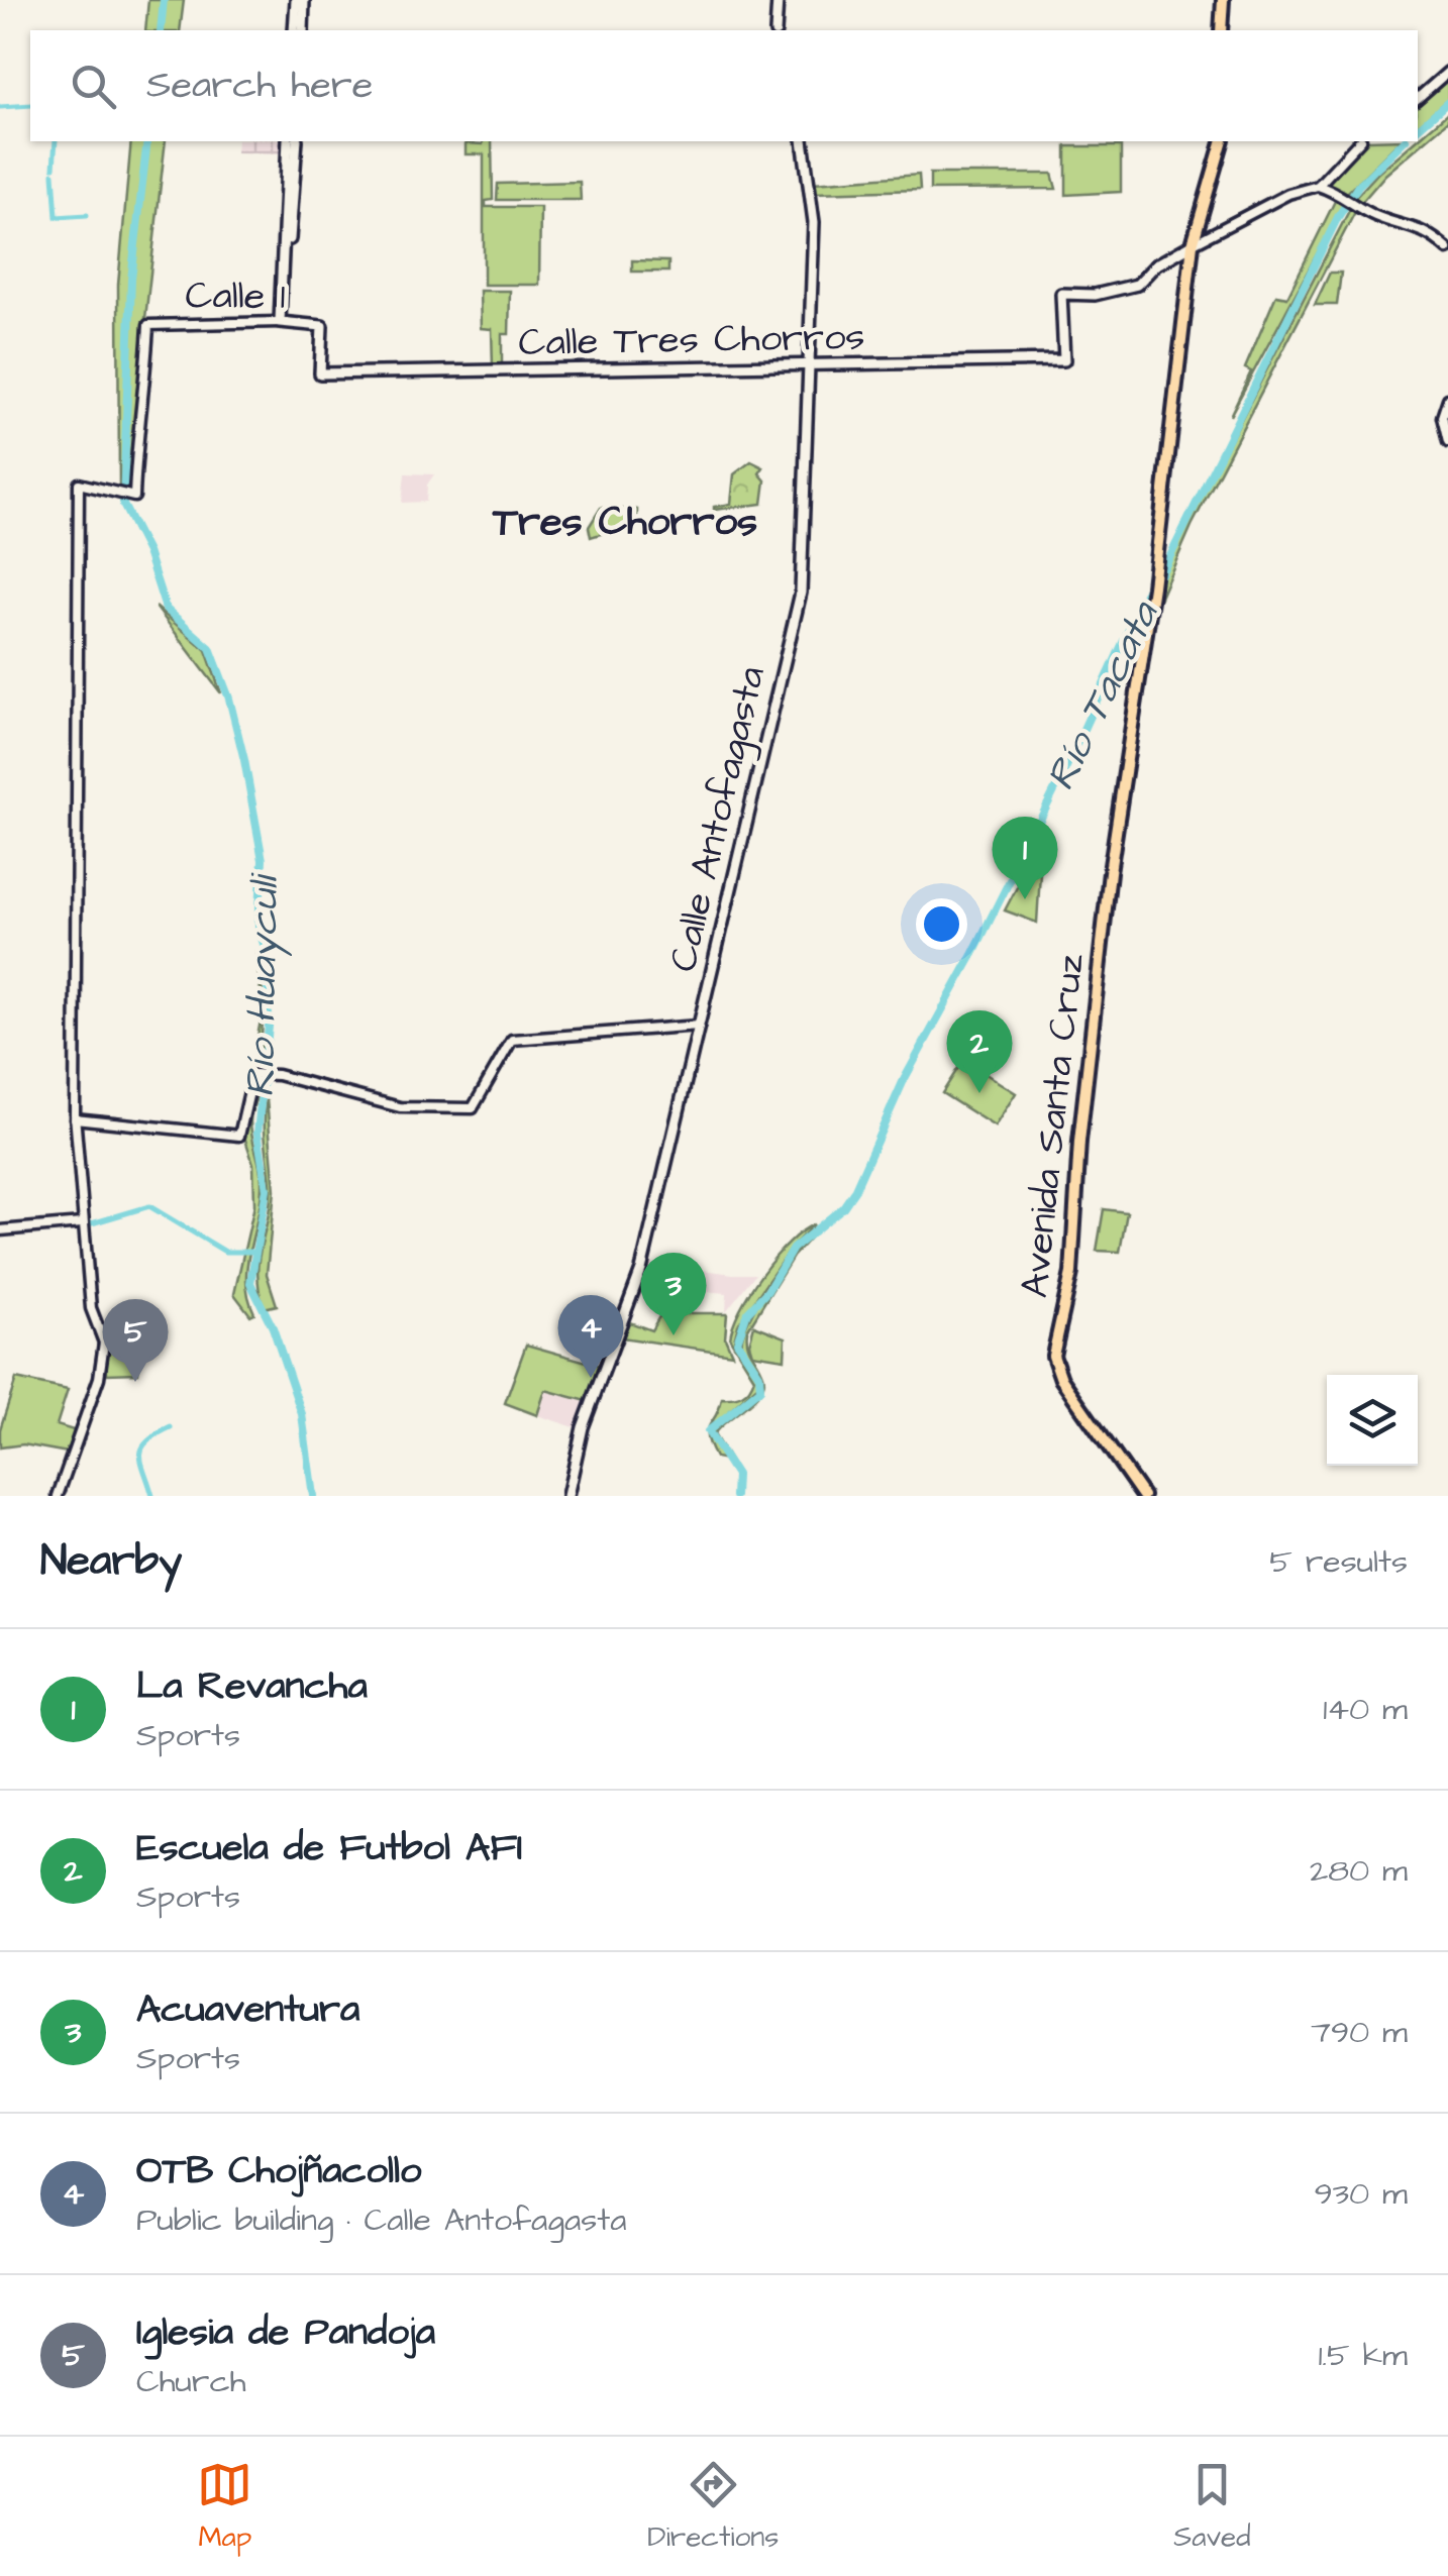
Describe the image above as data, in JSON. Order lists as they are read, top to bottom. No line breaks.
{"streets":{"main road":["Calle 1","Calle Tres Chorros","Calle Antofagasta","Avenida Santa Cruz"]},"crossings":[["Calle 1","Calle Tres Chorros"],["Calle Tres Chorros","Calle Antofagasta"],["Calle Tres Chorros","Avenida Santa Cruz"]],"districts":["Tres Chorros"],"water":["Río Tacata","Río Huayculi"],"page":{"search":"Search here","pins":["1","2","3","4","5"],"heading":["Nearby","5 results"],"list":[{"mark":"1","name":"La Revancha","note":"Sports","value":"140 m"},{"mark":"2","name":"Escuela de Futbol AFI","note":"Sports","value":"280 m"},{"mark":"3","name":"Acuaventura","note":"Sports","value":"790 m"},{"mark":"4","name":"OTB Chojñacollo","note":"Public building · Calle Antofagasta","value":"930 m"},{"mark":"5","name":"Iglesia de Pandoja","note":"Church","value":"1.5 km"}],"nav":["Map","Directions","Saved"]}}
